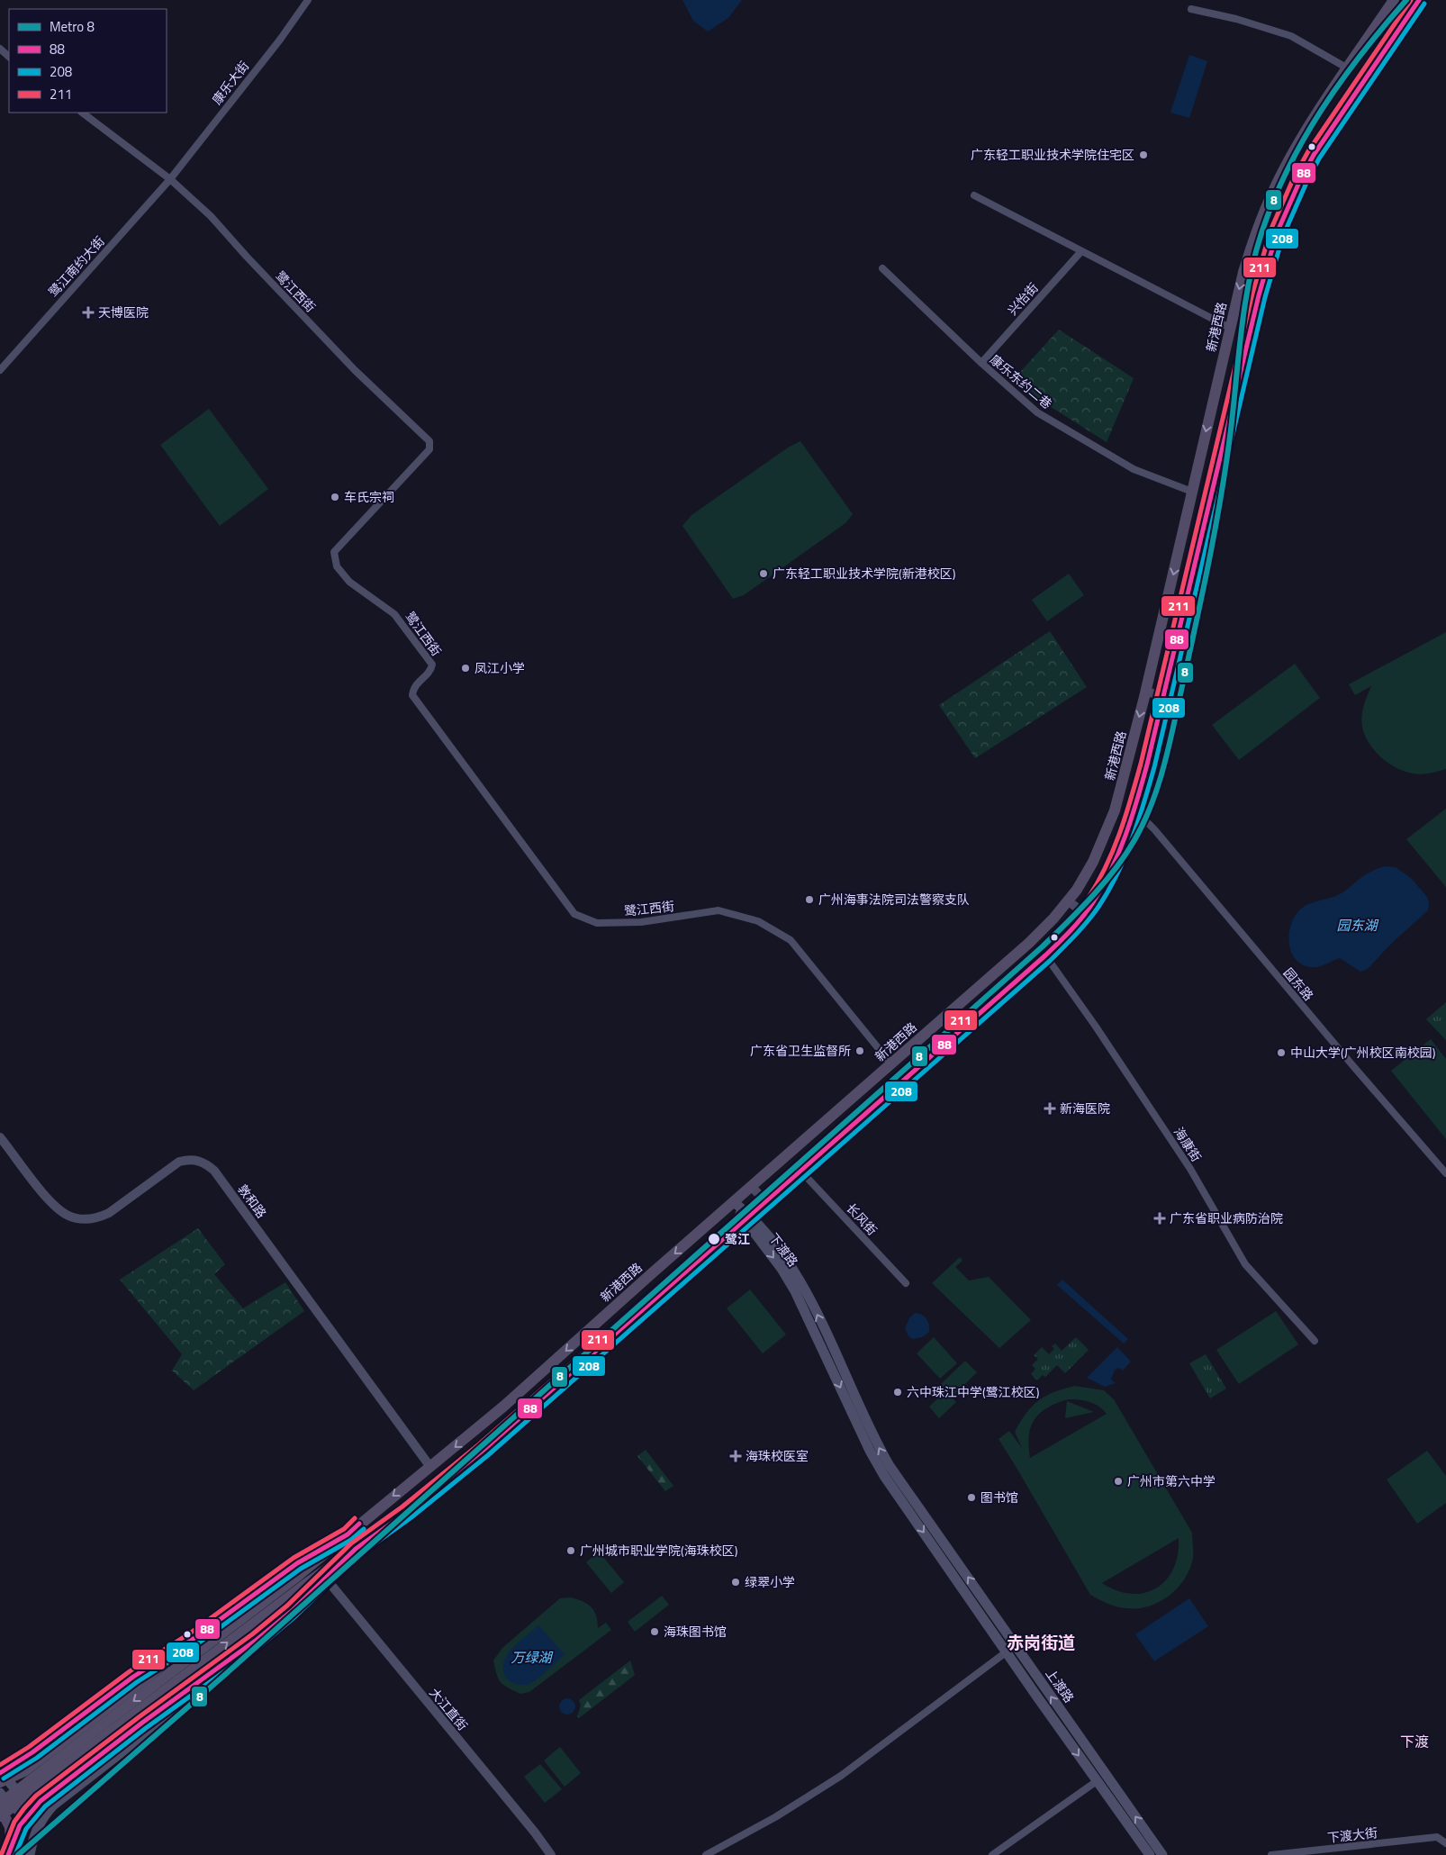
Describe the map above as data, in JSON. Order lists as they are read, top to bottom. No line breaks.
{"streets":{"main road":["新港西路","下渡路","上渡路"],"street":["康乐大街","鹭江南约大街","鹭江西街","兴怡街","康乐东约二巷","园东路","海康街","敦和路","长风街","大江直街","下渡大街"]},"crossings":[["康乐大街","鹭江南约大街"],["康乐大街","鹭江西街"],["鹭江南约大街","鹭江西街"],["鹭江西街","新港西路"],["兴怡街","康乐东约二巷"],["新港西路","康乐东约二巷"],["新港西路","园东路"],["新港西路","海康街"],["新港西路","敦和路"],["新港西路","长风街"],["新港西路","下渡路"],["下渡路","上渡路"]],"districts":["赤岗街道","下渡"],"water":["园东湖","万绿湖"],"places":{"other":["广东轻工职业技术学院住宅区","车氏宗祠","广东轻工职业技术学院(新港校区)","凤江小学","广州海事法院司法警察支队","广东省卫生监督所","中山大学(广州校区南校园)","鹭江","六中珠江中学(鹭江校区)","广州市第六中学","图书馆","广州城市职业学院(海珠校区)","绿翠小学","海珠图书馆"],"health":["天博医院","新海医院","广东省职业病防治院","海珠校医室"]},"lines":["metro line 8","transit line 88","transit line 211","transit line 208"],"legend":["Metro 8","88","208","211"]}
